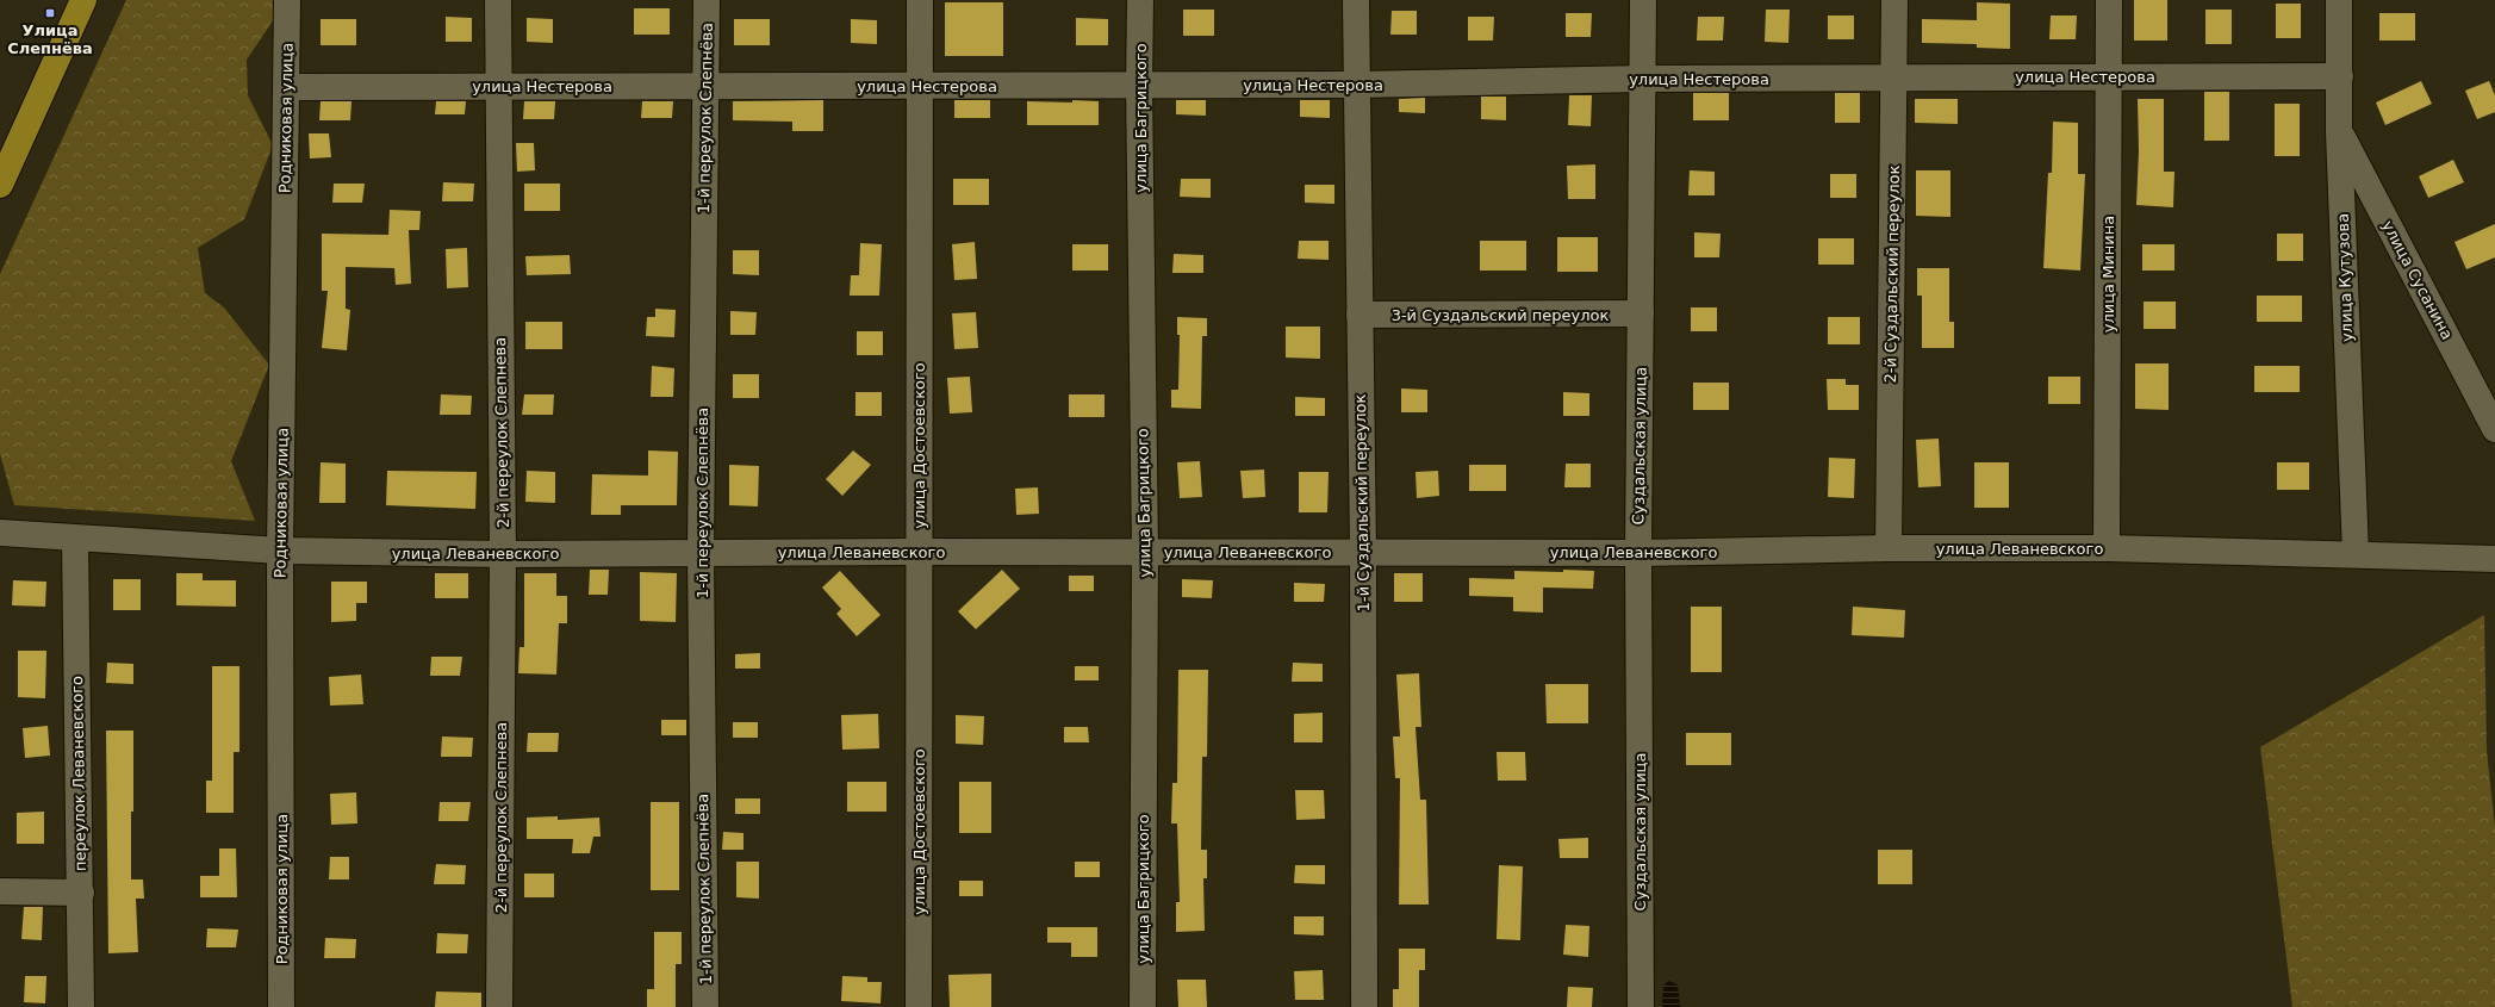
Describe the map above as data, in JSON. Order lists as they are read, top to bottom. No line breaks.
{"streets":{"street":["улица Нестерова","Родниковая улица","1-й переулок Слепнёва","улица Багрицкого","2-й Суздальский переулок","улица Минина","улица Кутузова","улица Сусанина","3-й Суздальский переулок","2-й переулок Слепнева","улица Достоевского","Суздальская улица","1-й Суздальский переулок","улица Леваневского","переулок Леваневского"]},"crossings":[["улица Нестерова","Родниковая улица"],["улица Нестерова","1-й переулок Слепнёва"],["улица Нестерова","улица Багрицкого"],["улица Нестерова","2-й Суздальский переулок"],["улица Нестерова","улица Минина"],["улица Нестерова","улица Кутузова"],["улица Нестерова","2-й переулок Слепнева"],["улица Нестерова","улица Достоевского"],["улица Нестерова","Суздальская улица"],["улица Нестерова","1-й Суздальский переулок"],["Родниковая улица","улица Леваневского"],["1-й переулок Слепнёва","улица Леваневского"],["улица Багрицкого","улица Леваневского"],["2-й Суздальский переулок","улица Леваневского"],["улица Минина","улица Леваневского"],["улица Кутузова","улица Сусанина"],["улица Кутузова","улица Леваневского"],["3-й Суздальский переулок","Суздальская улица"],["3-й Суздальский переулок","1-й Суздальский переулок"],["2-й переулок Слепнева","улица Леваневского"],["улица Достоевского","улица Леваневского"],["Суздальская улица","улица Леваневского"],["1-й Суздальский переулок","улица Леваневского"],["улица Леваневского","переулок Леваневского"]],"places":{"transit":["Улица Слепнёва"]}}
